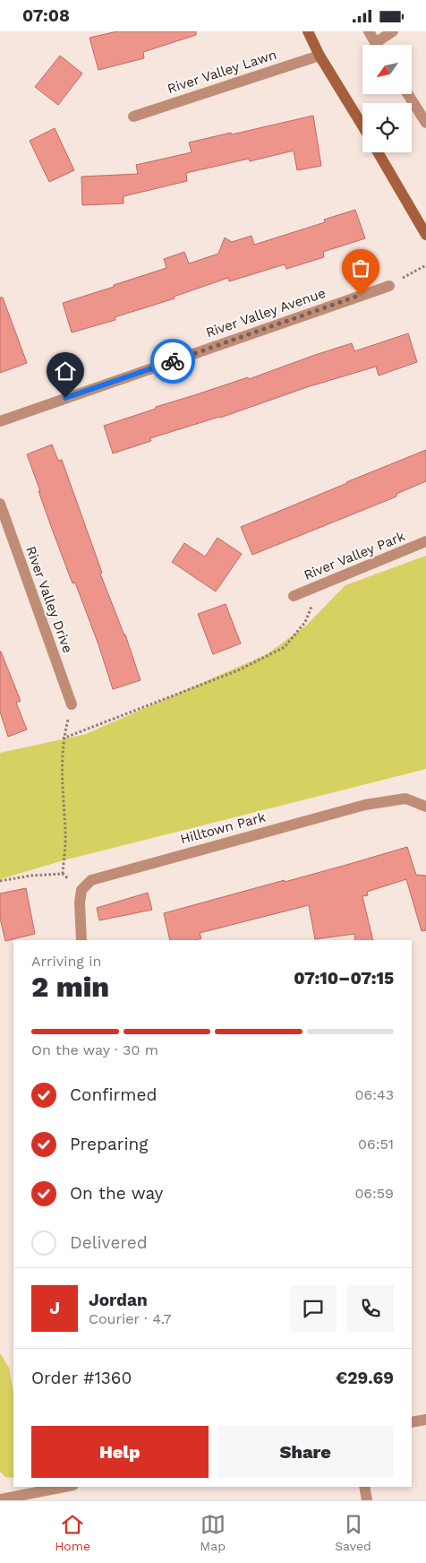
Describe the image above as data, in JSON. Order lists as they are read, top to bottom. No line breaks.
{"streets":{"street":["River Valley Lawn","River Valley Avenue","River Valley Park","River Valley Drive","Hilltown Park"]},"north":"bottom left","page":{"status":"07:08","heading":["2 min","Arriving in","07:10–07:15"],"panel":["Jordan","Courier · 4.7","Order #1360","€29.69"],"bar":"On the way · 30 m","list":[["Confirmed","06:43"],["Preparing","06:51"],["On the way","06:59"],"Delivered"],"round":"J","buttons":["Help","Share"],"tabs":["Home","Map","Saved"]}}
